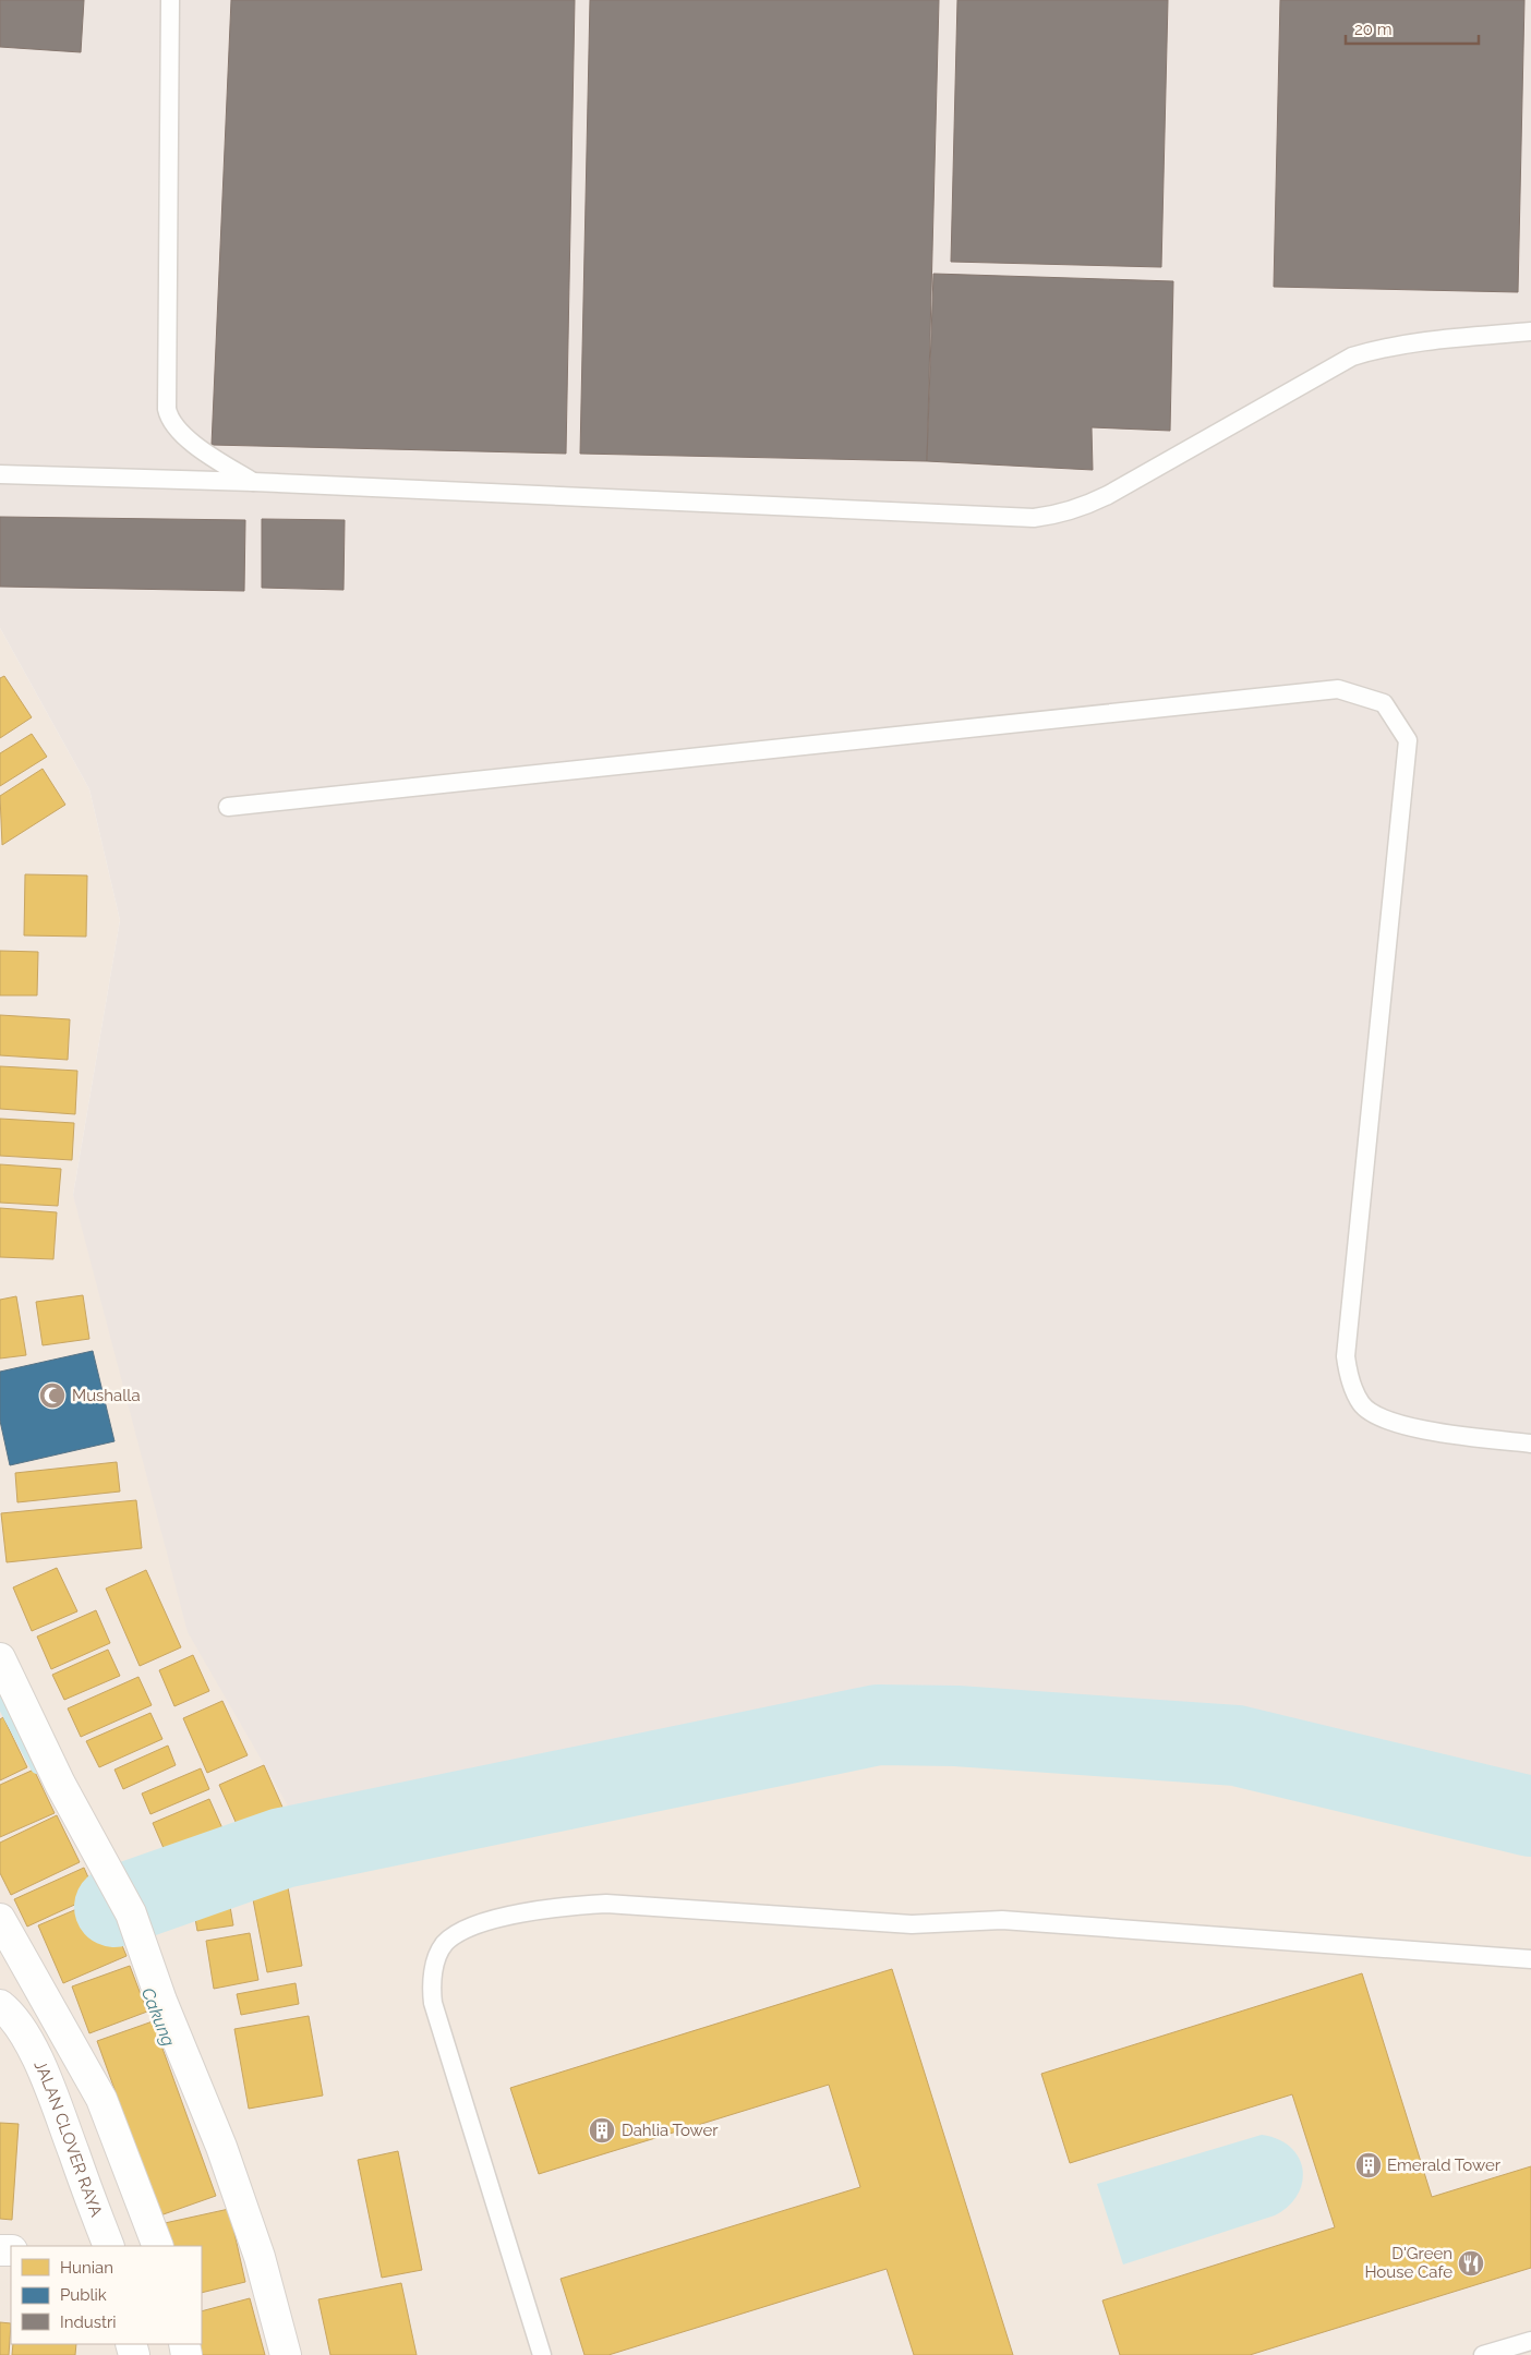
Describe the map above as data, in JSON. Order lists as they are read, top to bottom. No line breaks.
{"streets":{"street":["JALAN CLOVER RAYA"]},"water":["Cakung"],"places":{"mosque":["Mushalla"],"building":["Dahlia Tower","Emerald Tower"],"restaurant":["D'Green House Cafe"]},"legend":["Hunian","Publik","Industri"],"scale_bar":"20 m"}
